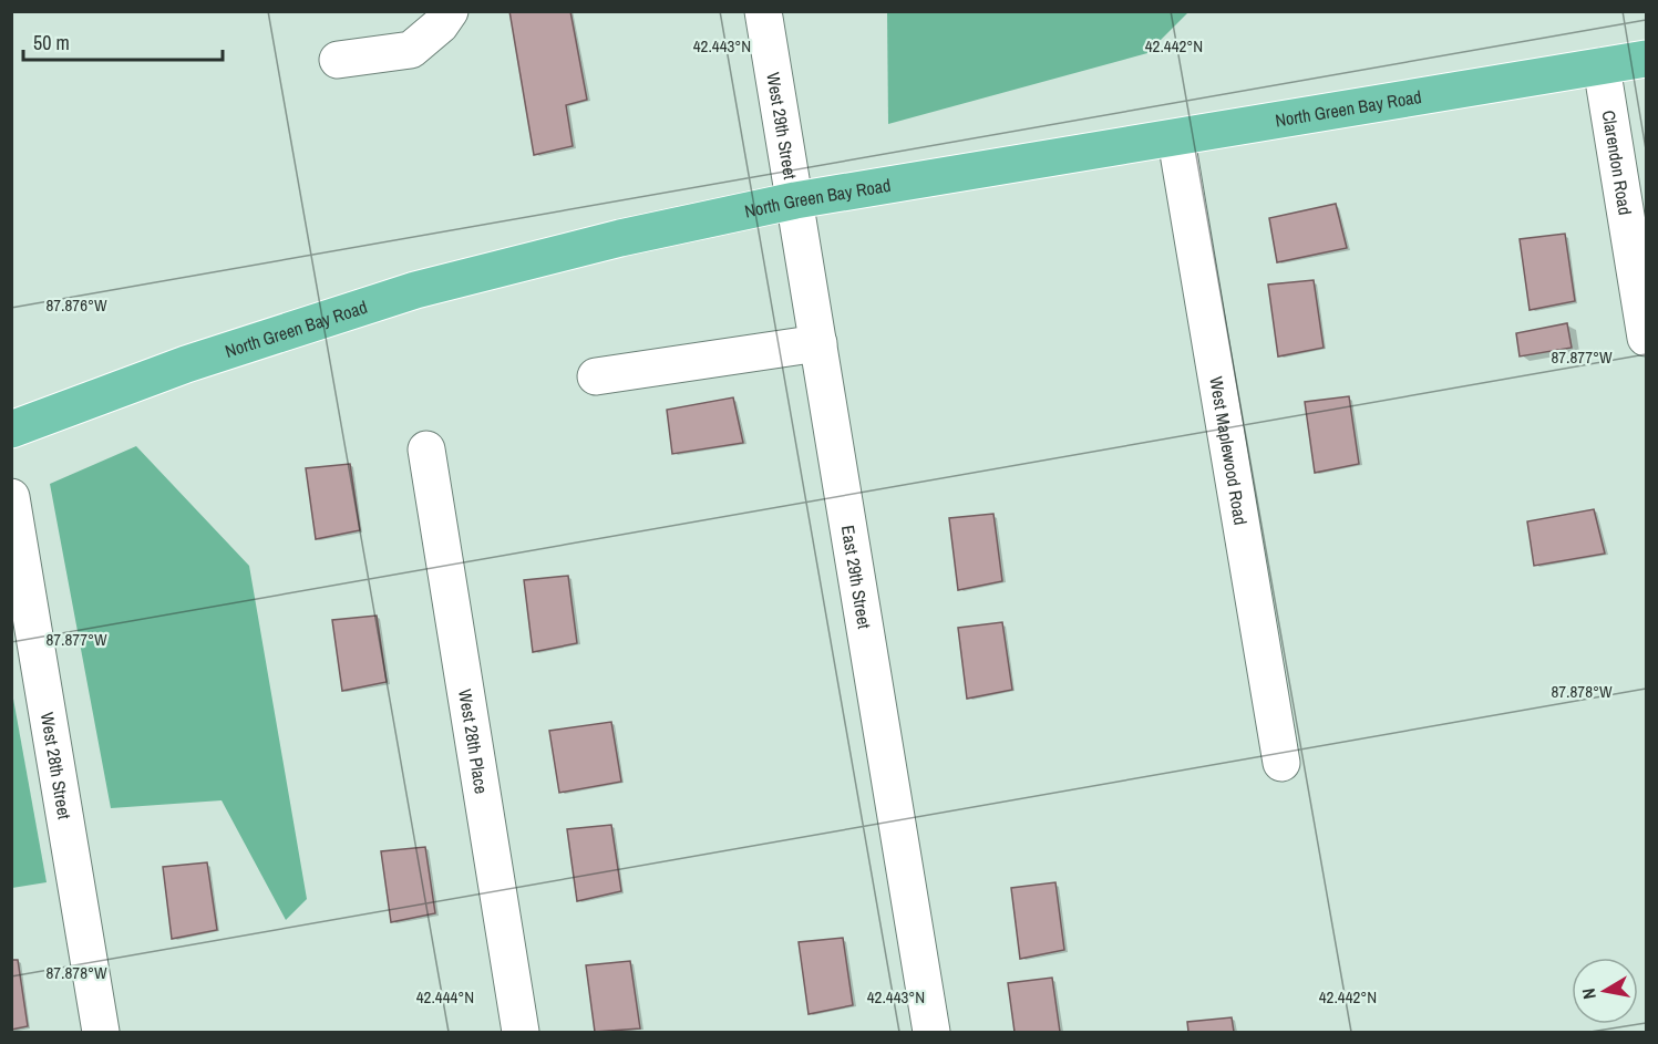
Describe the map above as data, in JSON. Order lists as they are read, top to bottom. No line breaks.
{"streets":{"main road":["North Green Bay Road"],"street":["West 29th Street","Clarendon Road","West Maplewood Road","East 29th Street","West 28th Place","West 28th Street"]},"crossings":[["North Green Bay Road","West 29th Street"],["North Green Bay Road","Clarendon Road"],["North Green Bay Road","West Maplewood Road"],["North Green Bay Road","East 29th Street"],["West 29th Street","East 29th Street"]],"scale_bar":"50 m","north":"left","coordinates":["42.443°N","42.442°N","87.876°W","87.877°W","87.878°W","42.444°N"]}
